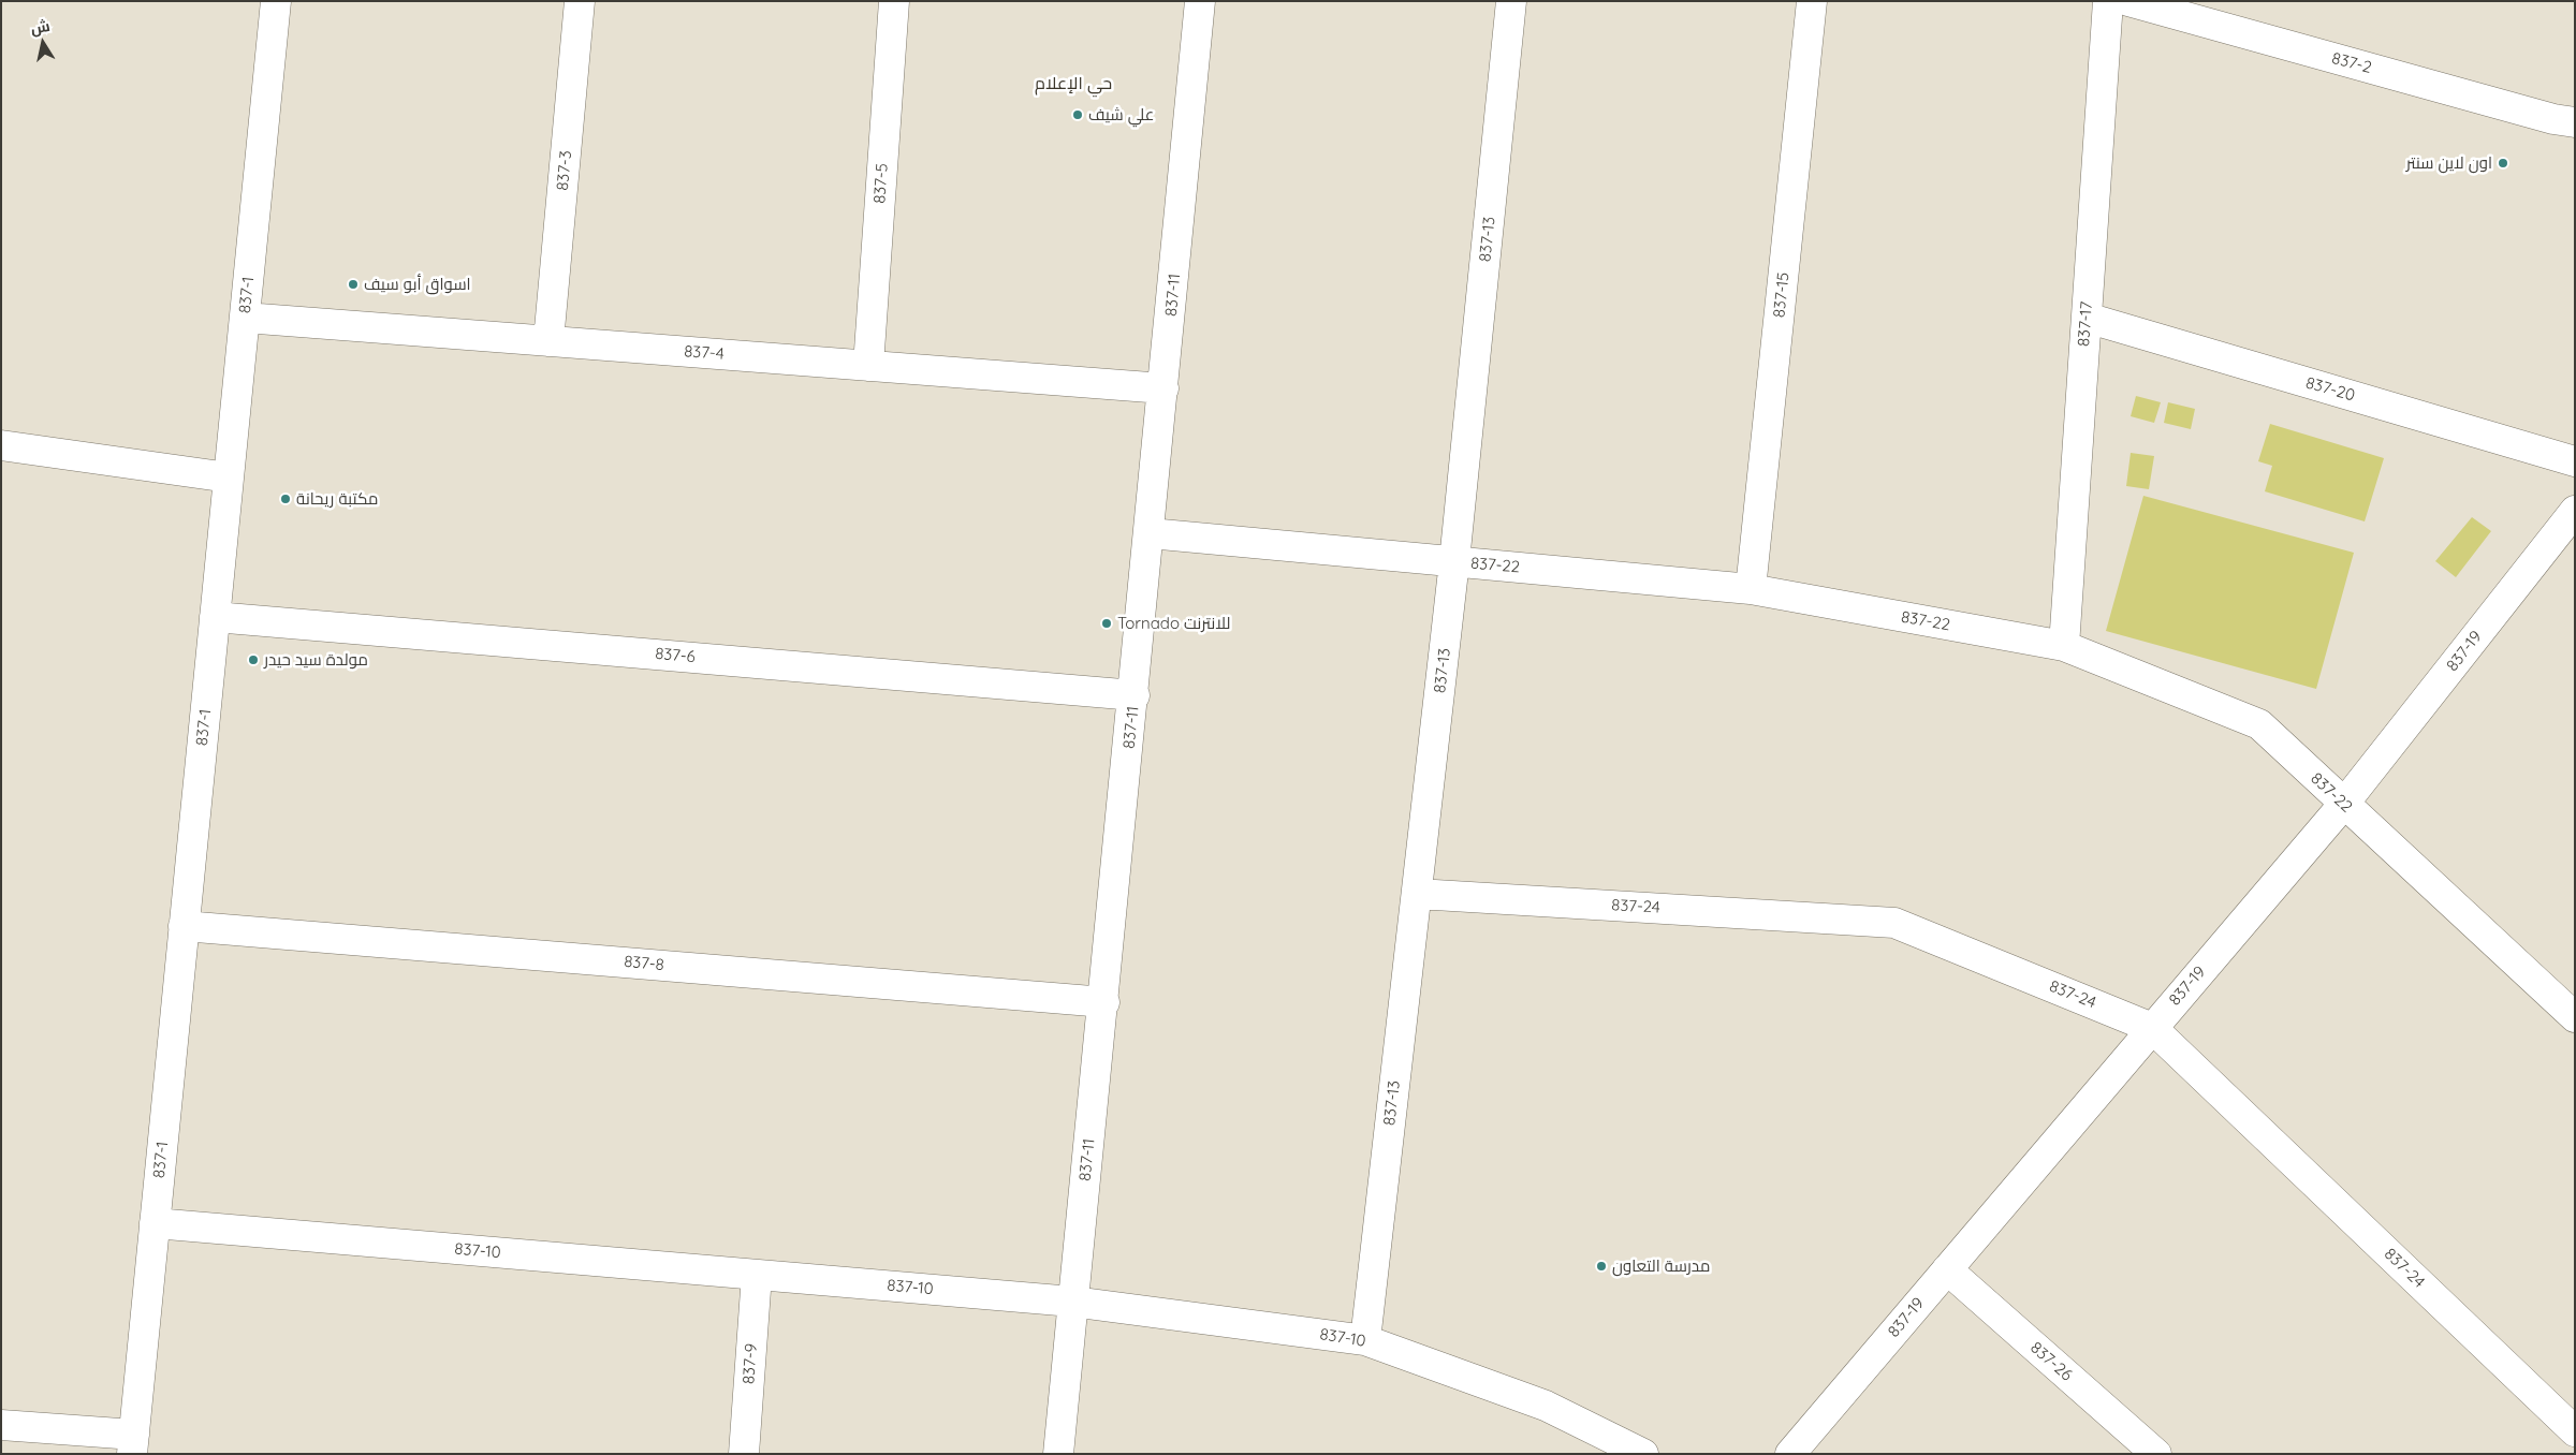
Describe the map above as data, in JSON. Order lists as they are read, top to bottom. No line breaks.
{"streets":{"street":["837-2","837-3","837-5","837-13","837-1","837-11","837-15","837-17","837-4","837-20","837-22","837-19","837-6","837-24","837-8","837-10","837-26","837-9"]},"crossings":[["837-3","837-4"],["837-5","837-4"],["837-13","837-22"],["837-13","837-24"],["837-13","837-10"],["837-1","837-4"],["837-1","837-6"],["837-1","837-8"],["837-1","837-10"],["837-11","837-4"],["837-11","837-22"],["837-11","837-6"],["837-11","837-8"],["837-11","837-10"],["837-15","837-22"],["837-17","837-20"],["837-17","837-22"],["837-22","837-19"],["837-19","837-24"],["837-19","837-26"],["837-10","837-9"]],"districts":["حي الإعلام"],"places":["علي شيف","اون لاين سنتر","اسواق أبو سيف","مكتبة ريحانة","Tornado للانترنت","مولدة سيد حيدر","مدرسة التعاون"],"north":"top"}
